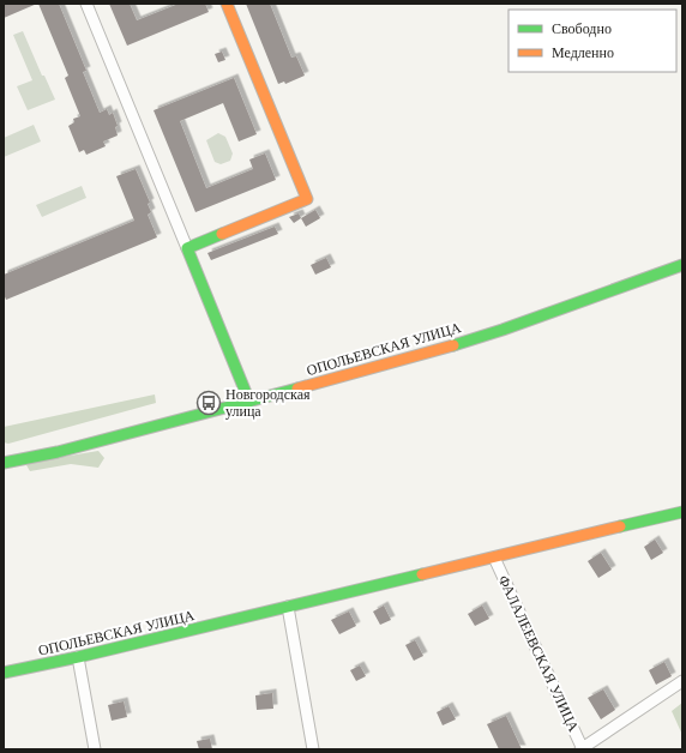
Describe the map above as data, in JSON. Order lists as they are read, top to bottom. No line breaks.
{"streets":{"street":["ОПОЛЬЕВСКАЯ УЛИЦА","ФАЛАЛЕЕВСКАЯ УЛИЦА"]},"crossings":[["ОПОЛЬЕВСКАЯ УЛИЦА","ФАЛАЛЕЕВСКАЯ УЛИЦА"]],"places":{"bus stop":["Новгородская улица"]},"legend":["Свободно","Медленно"]}
